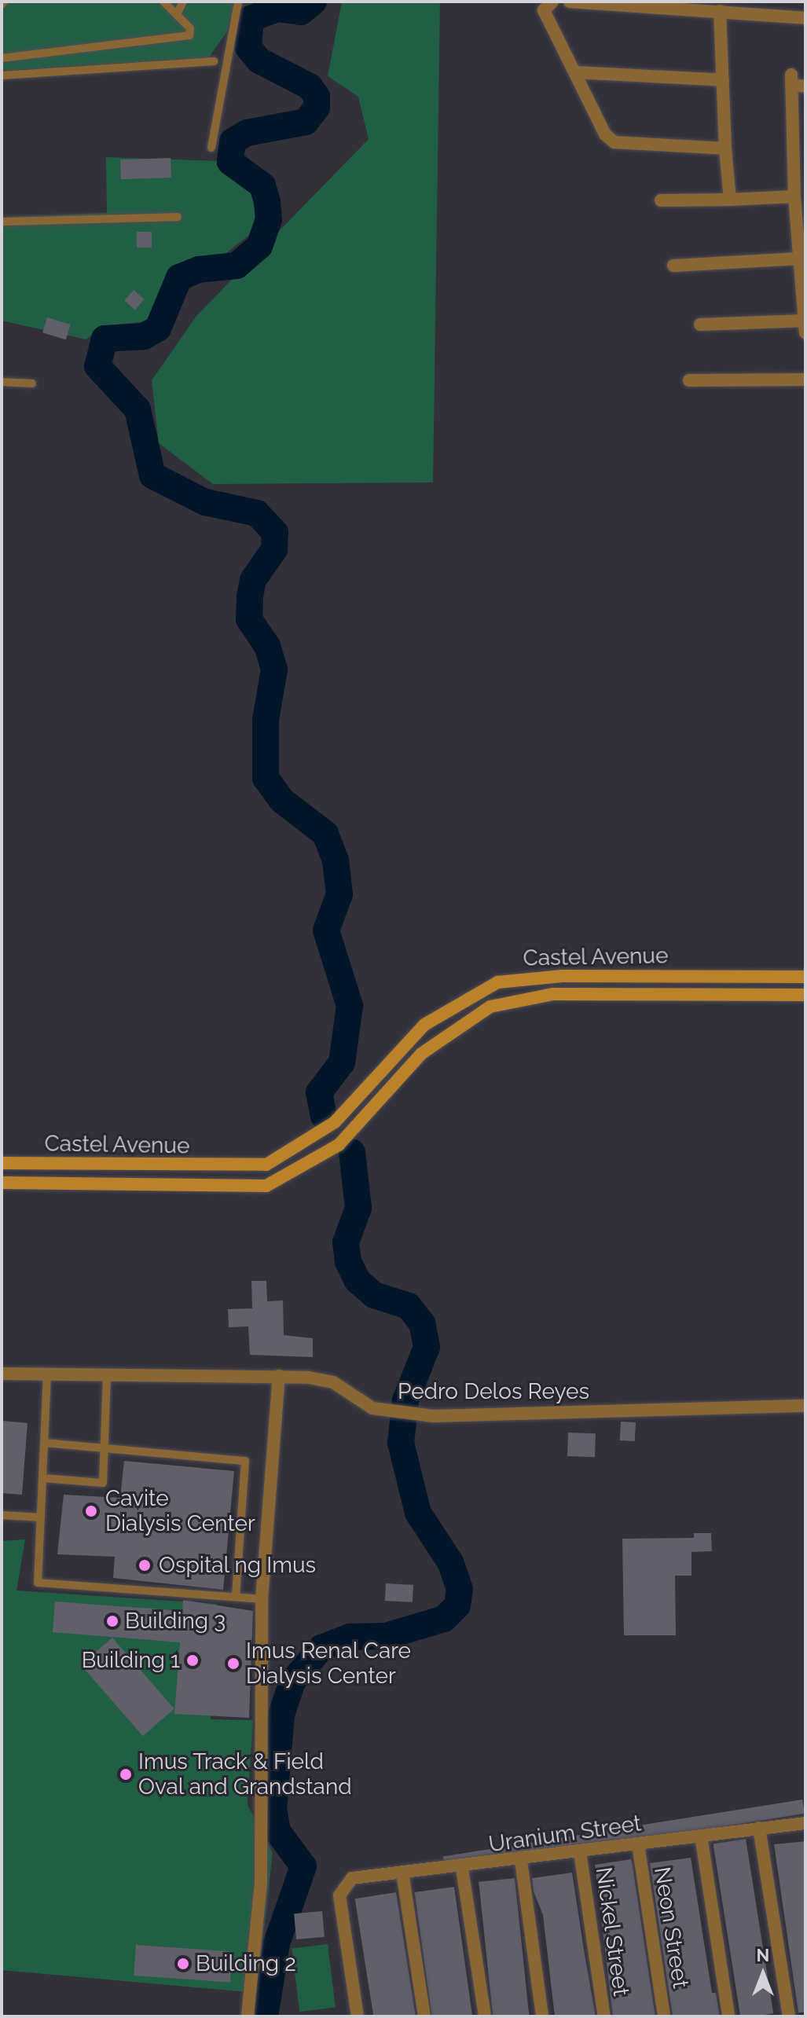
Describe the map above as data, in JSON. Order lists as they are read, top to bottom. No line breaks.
{"streets":{"street":["Castel Avenue","Pedro Delos Reyes","Uranium Street","Neon Street","Nickel Street"]},"crossings":[["Uranium Street","Neon Street"],["Uranium Street","Nickel Street"]],"places":["Cavite Dialysis Center","Ospital ng Imus","Building 3","Building 1","Imus Renal Care Dialysis Center","Imus Track & Field Oval and Grandstand","Building 2"],"north":"top"}
